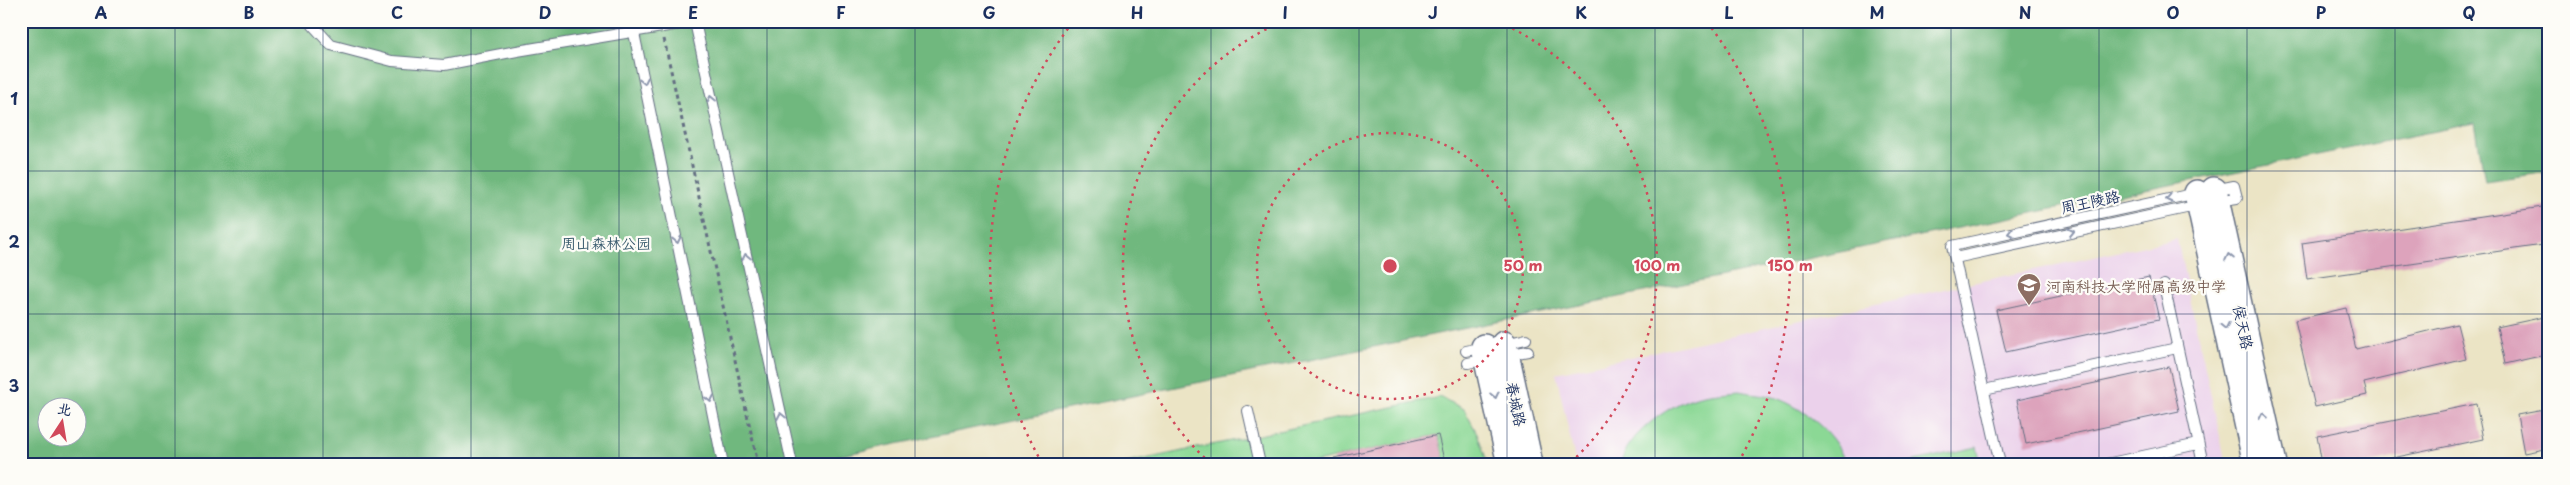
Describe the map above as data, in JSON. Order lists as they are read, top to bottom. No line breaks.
{"streets":{"street":["侯天路","春城路"],"lane":["周王陵路"]},"crossings":[["周王陵路","侯天路"]],"parks":["周山森林公园"],"places":{"school or university":["河南科技大学附属高级中学"]},"north":"top","grid":{"columns":["A","B","C","D","E","F","G","H","I","J","K","L","M","N","O","P","Q"],"rows":["1","2","3"]},"rings":["50 m","100 m","150 m"]}
